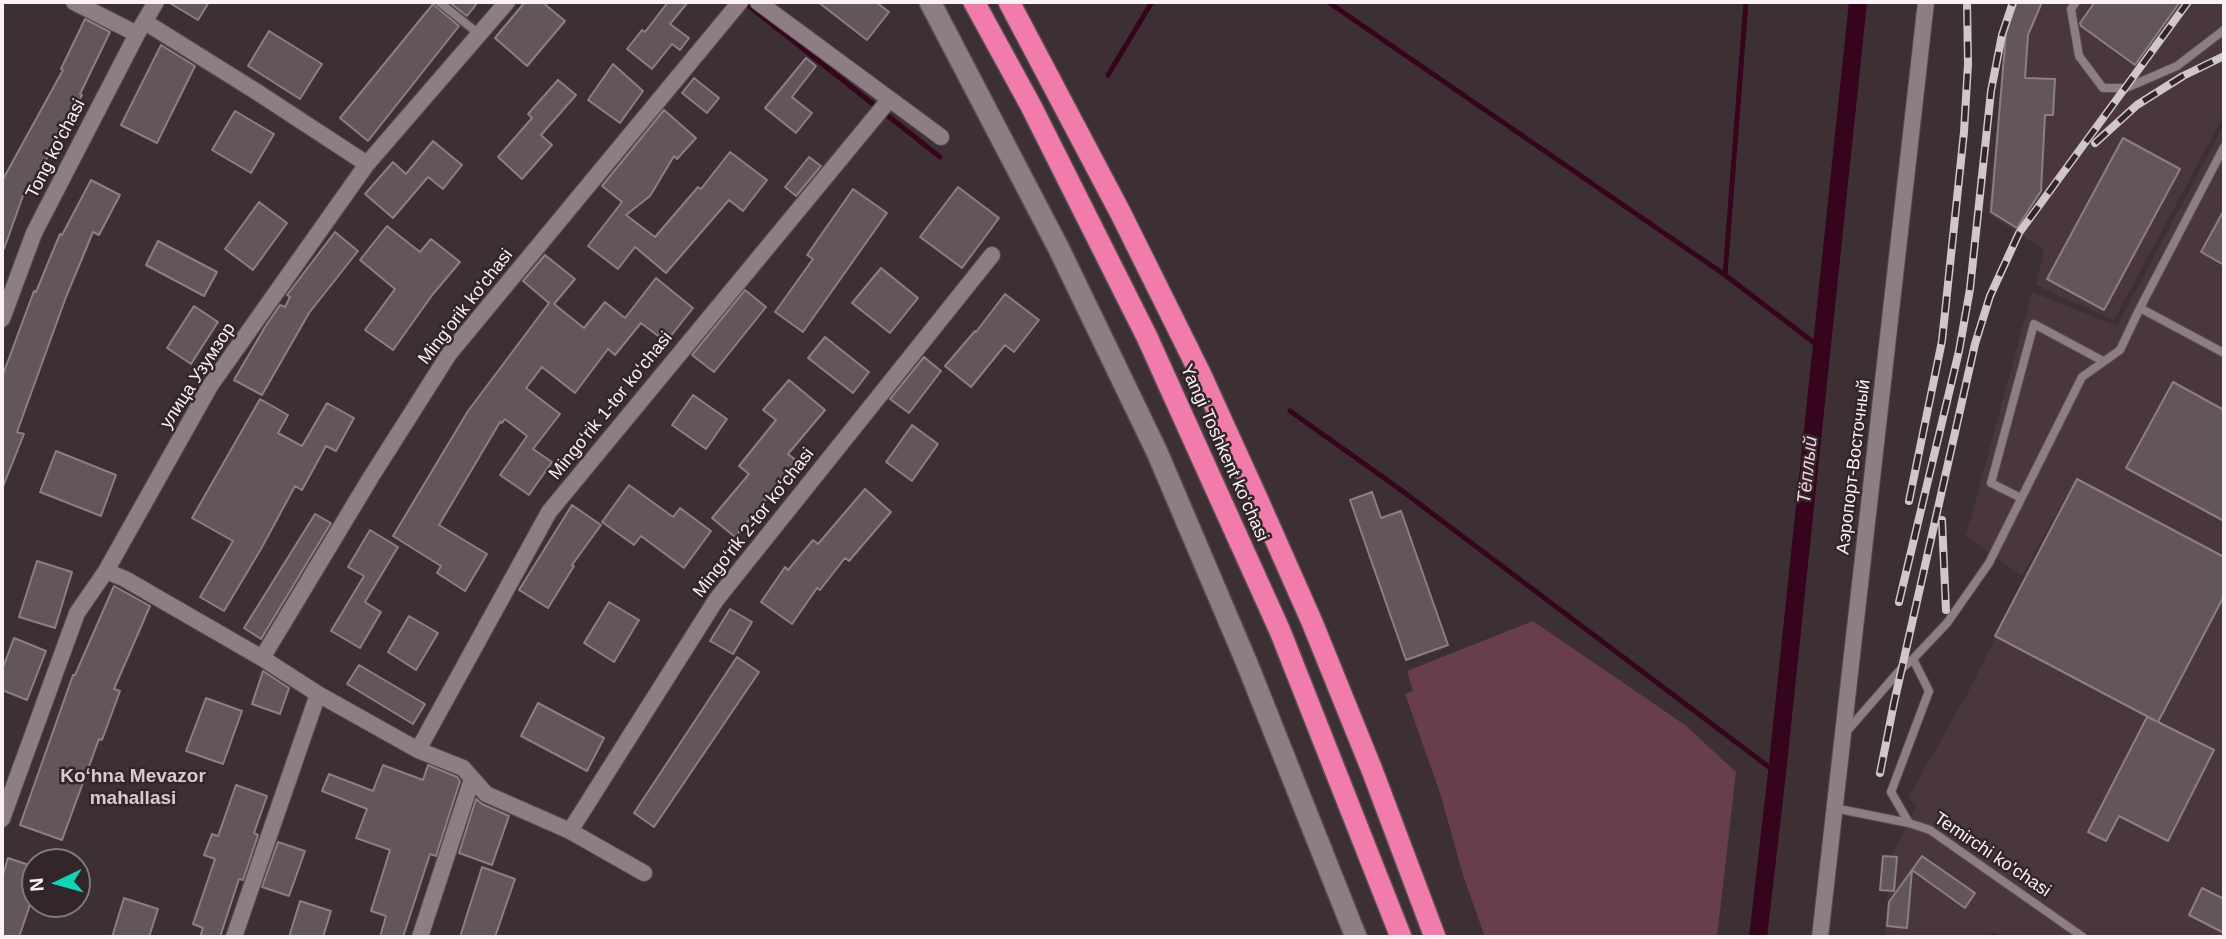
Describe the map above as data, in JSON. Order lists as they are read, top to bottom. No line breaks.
{"streets":{"highway":["Yangi Toshkent ko‘chasi"],"street":["Tong ko'chasi","Ming'orik ko'chasi","улица Узумзор","Mingo‘rik 1-tor ko‘chasi","Аэропорт-Восточный","Mingo‘rik 2-tor ko‘chasi"],"lane":["Temirchi ko'chasi"]},"crossings":[["Аэропорт-Восточный","Temirchi ko'chasi"]],"districts":["Koʻhna Mevazor mahallasi"],"water":["Тёплый"],"north":"left"}
